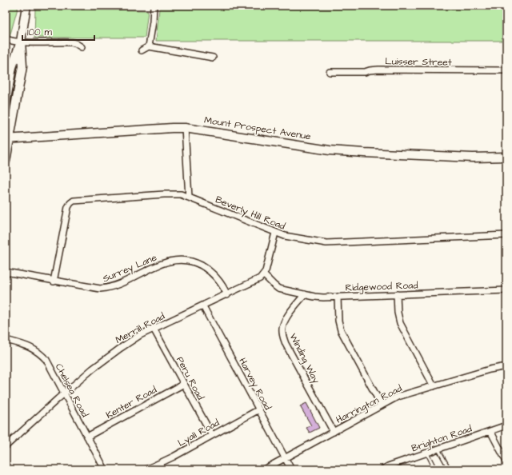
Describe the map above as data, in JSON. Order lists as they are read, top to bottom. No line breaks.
{"streets":{"street":["Luisser Street","Mount Prospect Avenue","Beverly Hill Road","Surrey Lane","Ridgewood Road","Merrill Road","Winding Way","Peru Road","Harvey Road","Chelsea Road","Kenter Road","Harrington Road","Lyall Road","Brighton Road"]},"crossings":[["Beverly Hill Road","Surrey Lane"],["Surrey Lane","Merrill Road"],["Ridgewood Road","Merrill Road"],["Ridgewood Road","Winding Way"],["Merrill Road","Peru Road"],["Merrill Road","Harvey Road"],["Merrill Road","Chelsea Road"],["Winding Way","Harrington Road"],["Peru Road","Kenter Road"],["Peru Road","Lyall Road"],["Harvey Road","Harrington Road"],["Harvey Road","Lyall Road"],["Chelsea Road","Kenter Road"]],"scale_bar":"100 m"}
